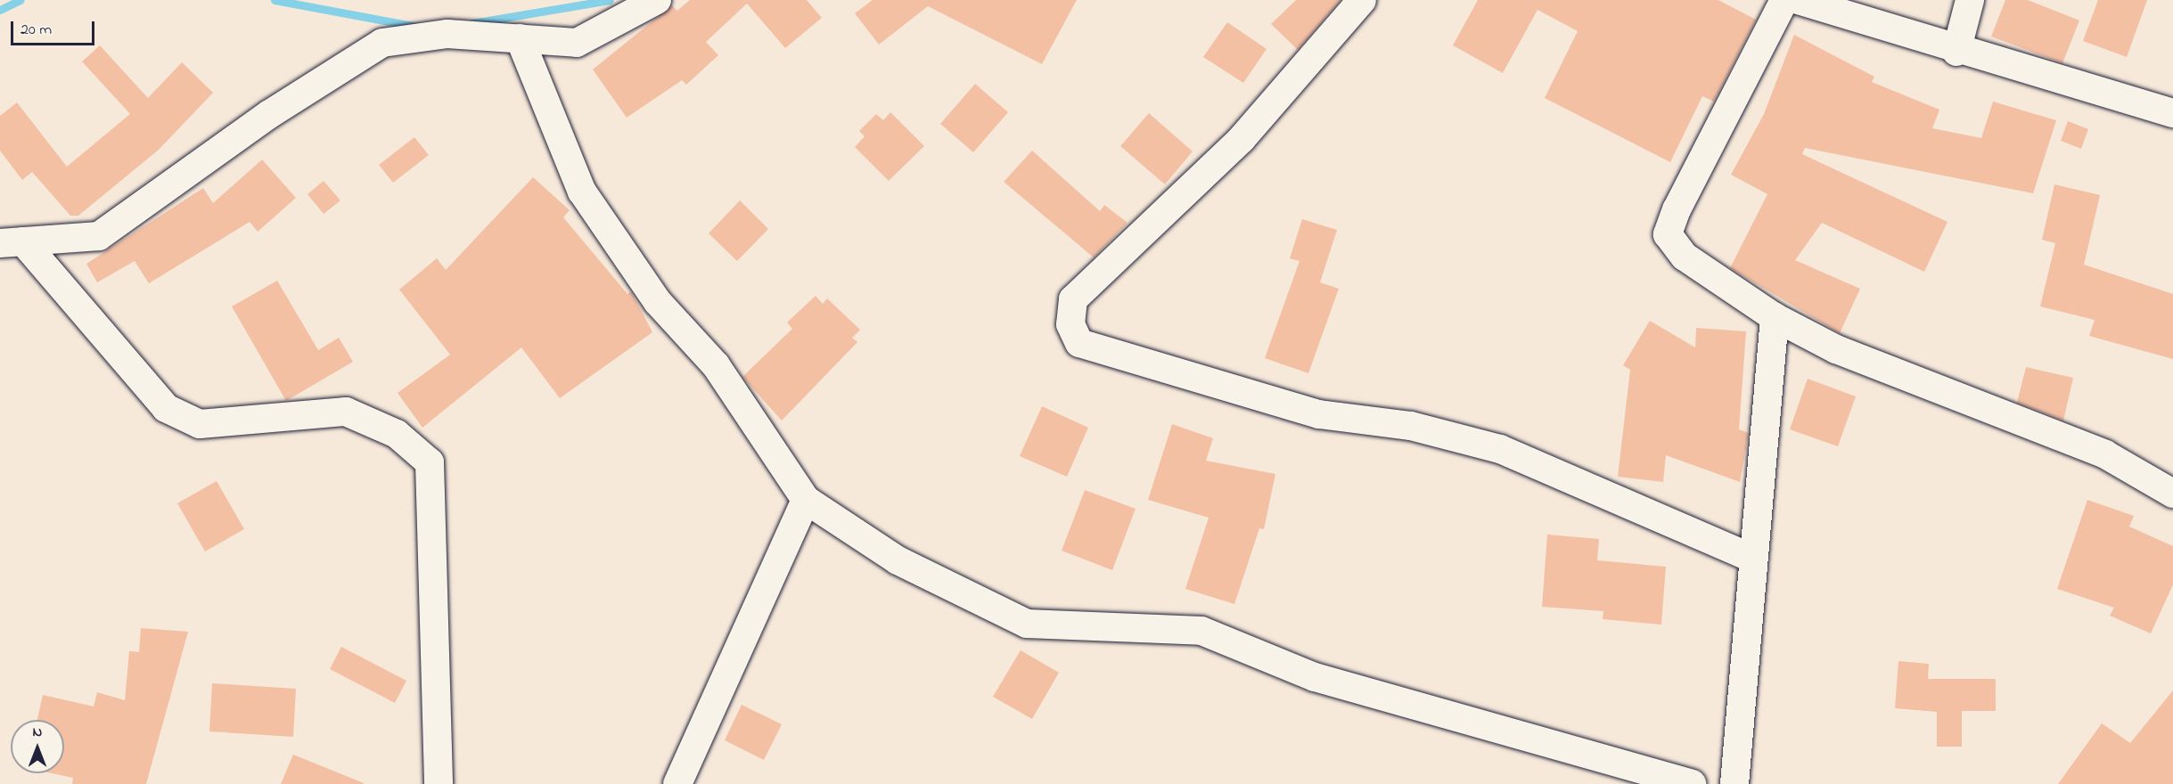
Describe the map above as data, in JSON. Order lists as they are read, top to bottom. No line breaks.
{"scale_bar":"20 m","north":"top"}
